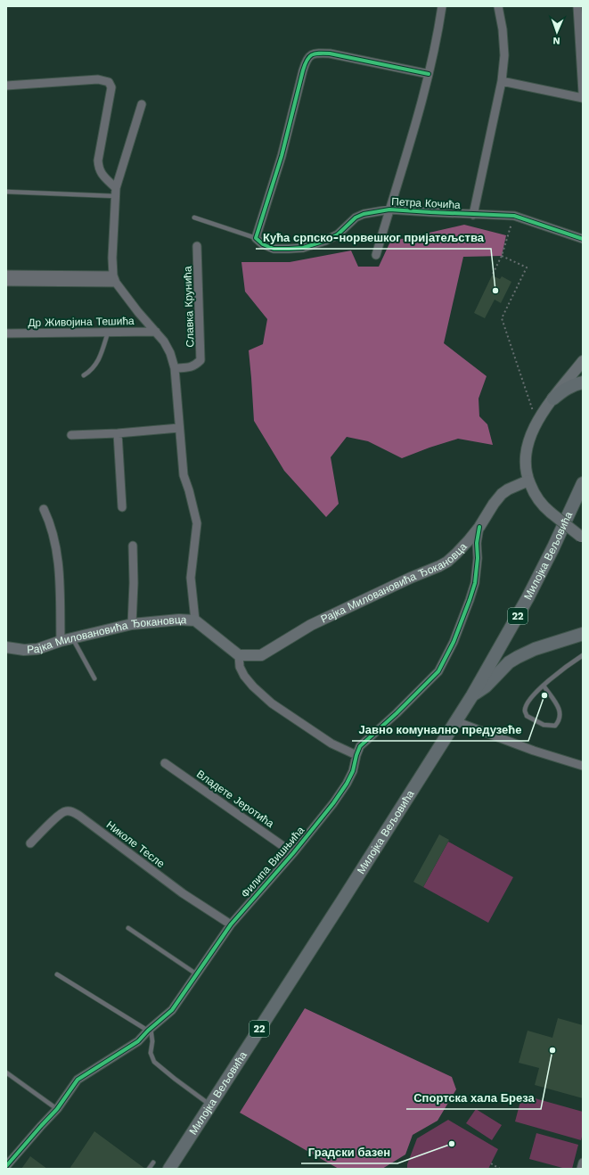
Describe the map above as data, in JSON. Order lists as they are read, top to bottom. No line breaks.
{"streets":{"main road":["Милојка Вељовића","22"],"street":["Петра Кочића","Славка Крунића","Др Живојина Тешића","Рајка Миловановића Ђокановца","Владете Јеротића","Николе Тесле","Филипа Вишњића"]},"crossings":[["Рајка Миловановића Ђокановца","Филипа Вишњића"],["Владете Јеротића","Филипа Вишњића"],["Николе Тесле","Филипа Вишњића"]],"places":["Кућа српско-норвешког пријатељства","Јавно комунално предузеће","Спортска хала Бреза","Градски базен"],"north":"bottom"}
